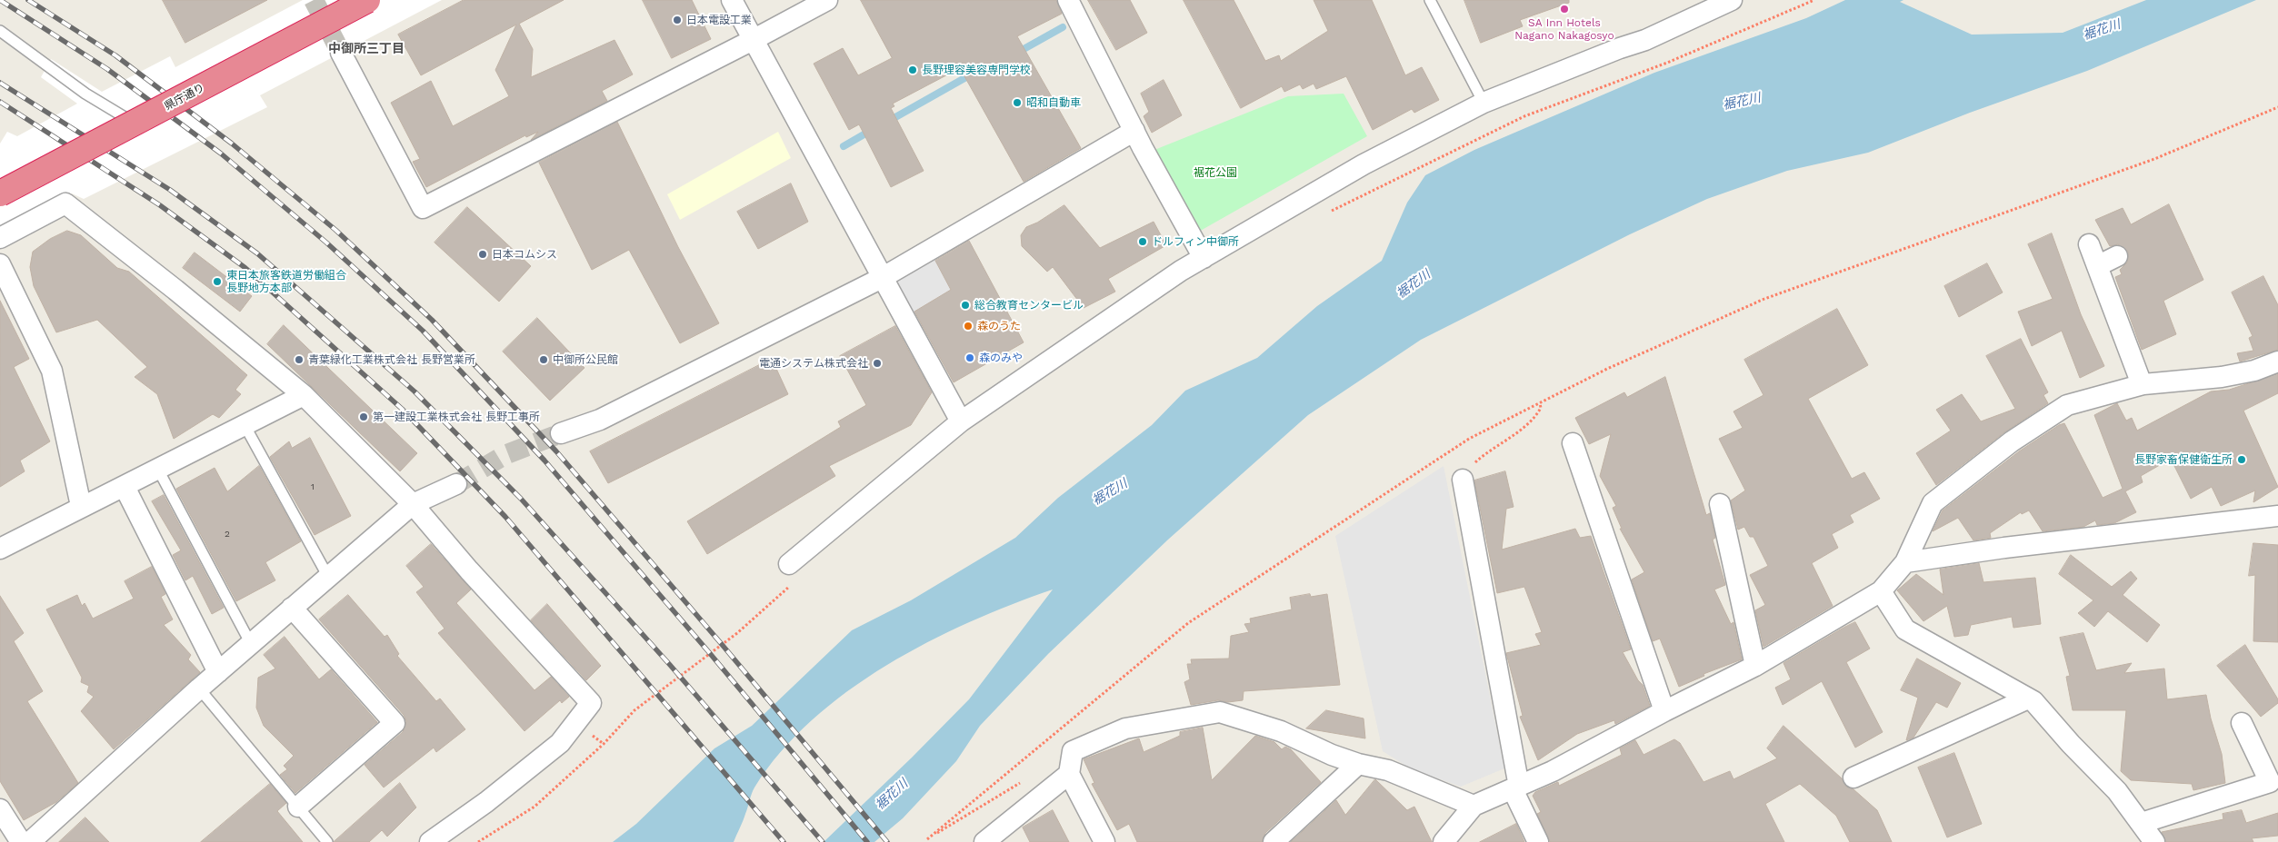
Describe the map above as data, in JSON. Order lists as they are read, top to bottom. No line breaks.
{"streets":{"highway":["県庁通り"]},"districts":["中御所三丁目"],"water":["裾花川"],"parks":["裾花公園"],"places":["SA Inn Hotels Nagano Nakagosyo","日本電設工業","長野理容美容専門学校","昭和自動車","ドルフィン中御所","日本コムシス","東日本旅客鉄道労働組合 長野地方本部","総合教育センタービル","森のうた","森のみや","青葉緑化工業株式会社 長野営業所","中御所公民館","電通システム株式会社","第一建設工業株式会社 長野工事所","長野家畜保健衛生所"],"house_numbers":["1","2"]}
